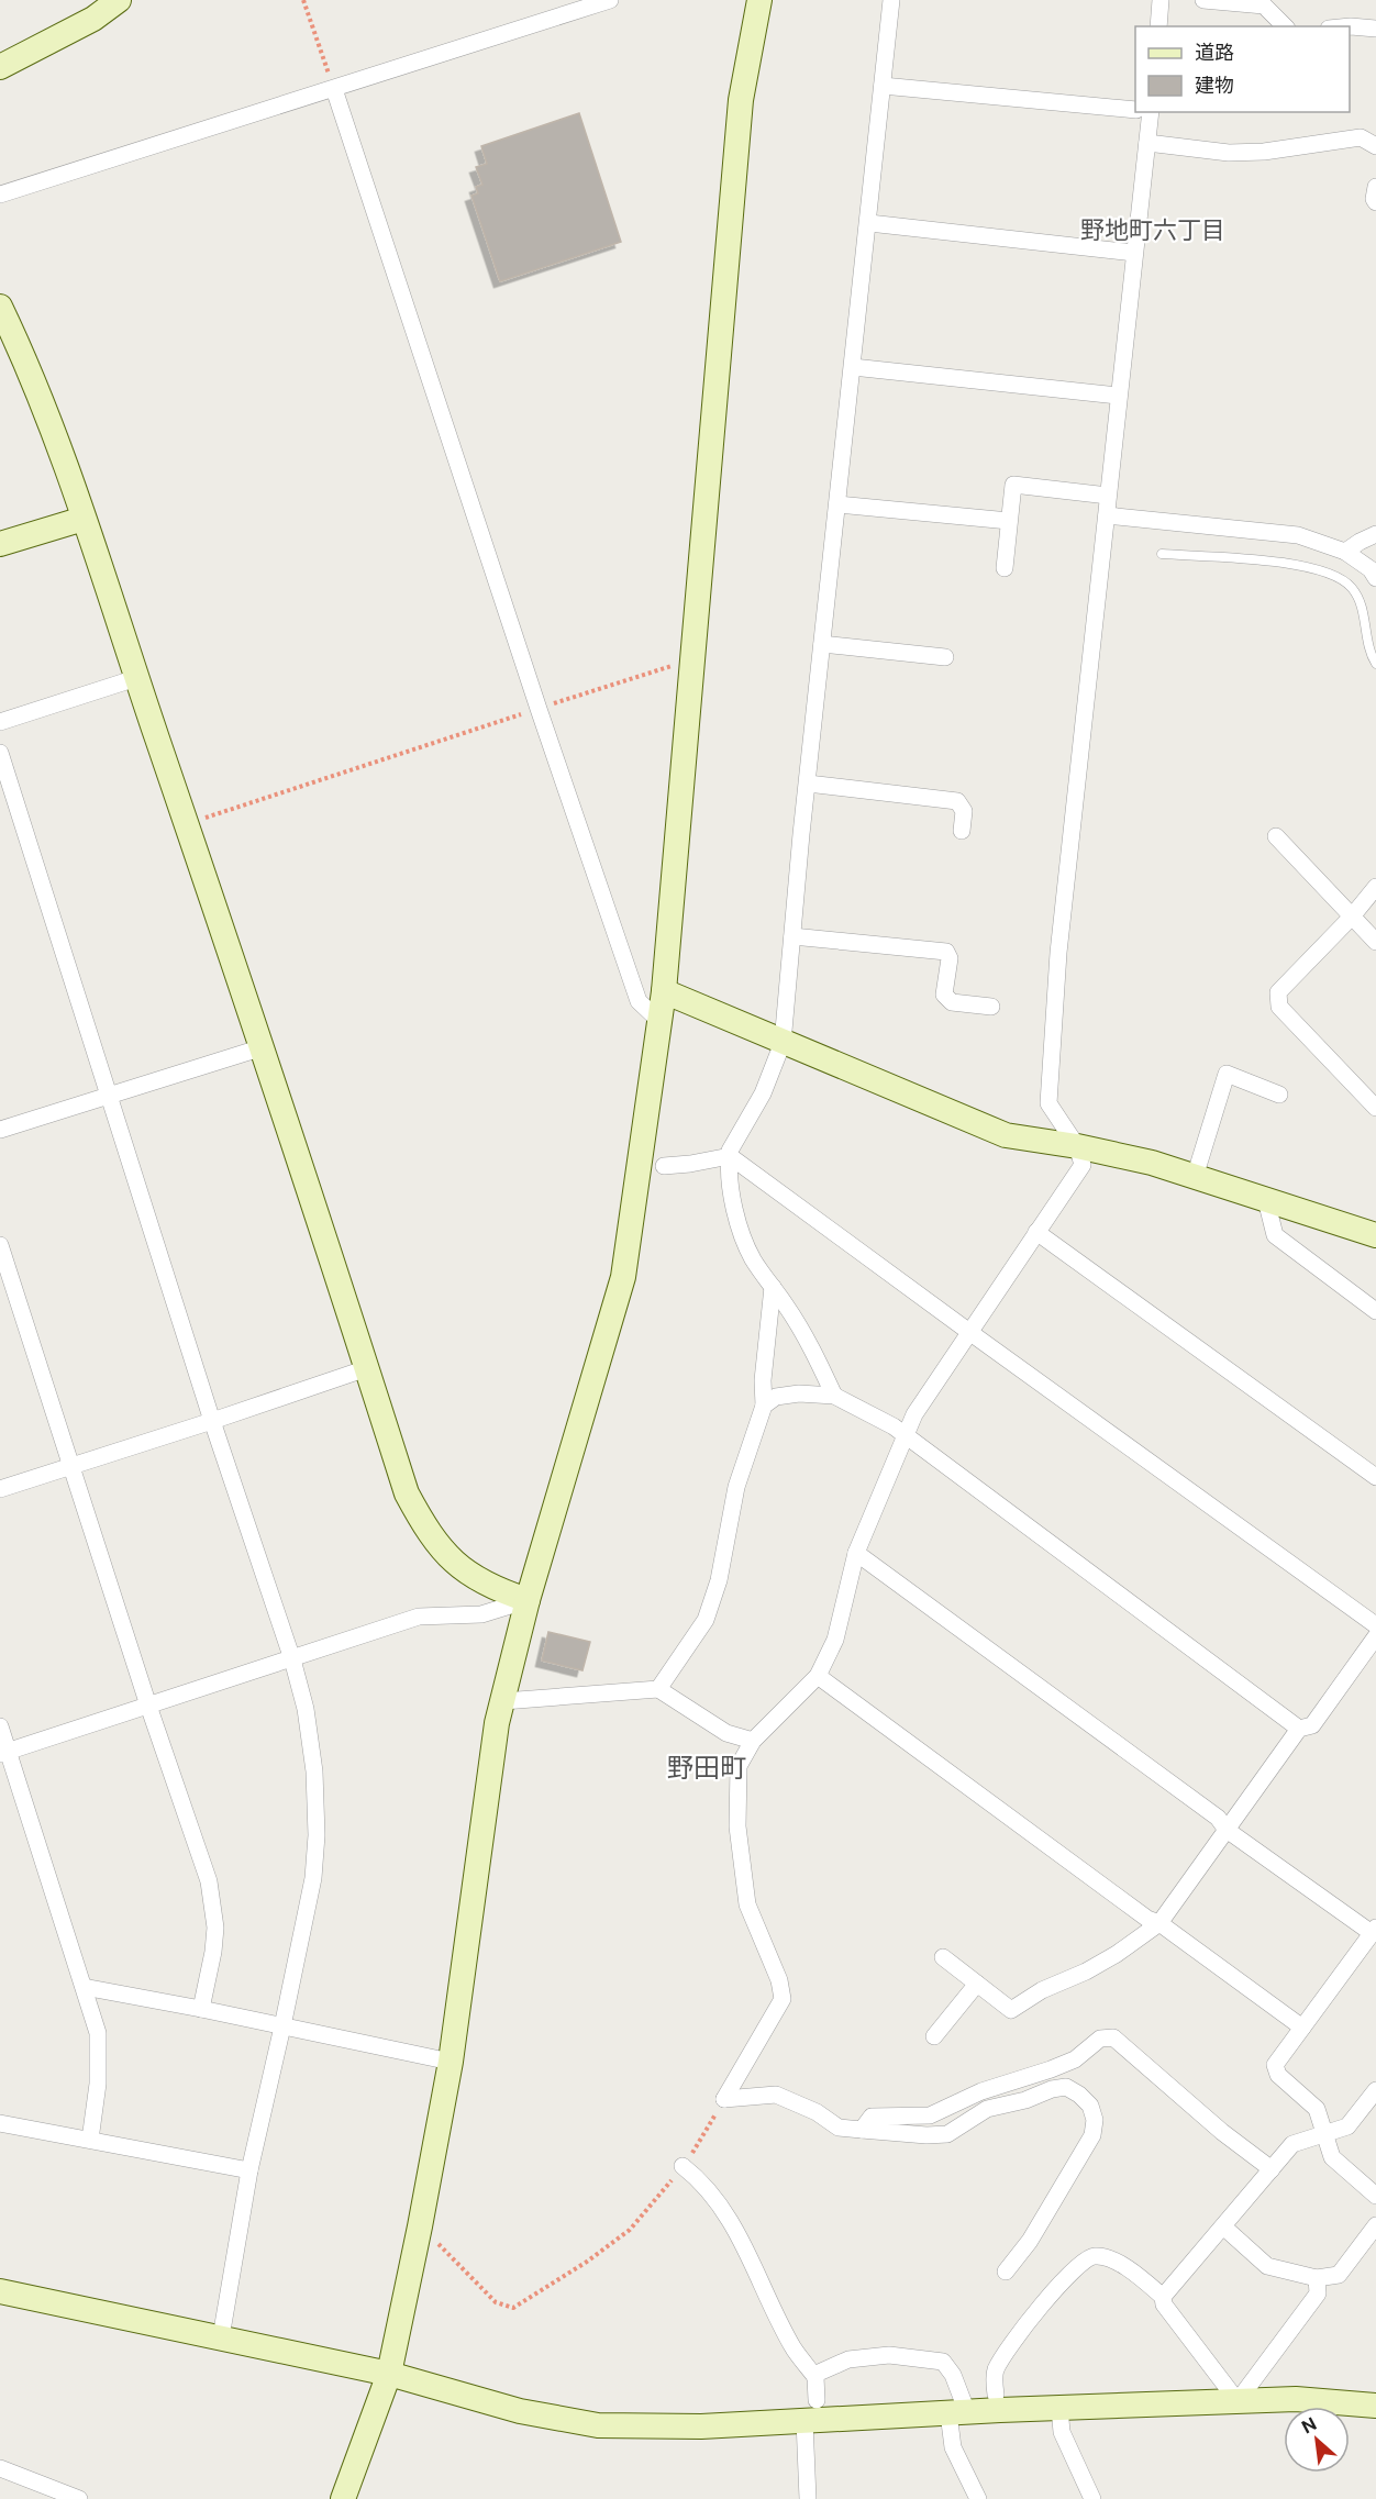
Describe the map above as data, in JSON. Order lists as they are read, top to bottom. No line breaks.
{"districts":["野地町六丁目","野田町"],"legend":["道路","建物"],"north":"top left"}
